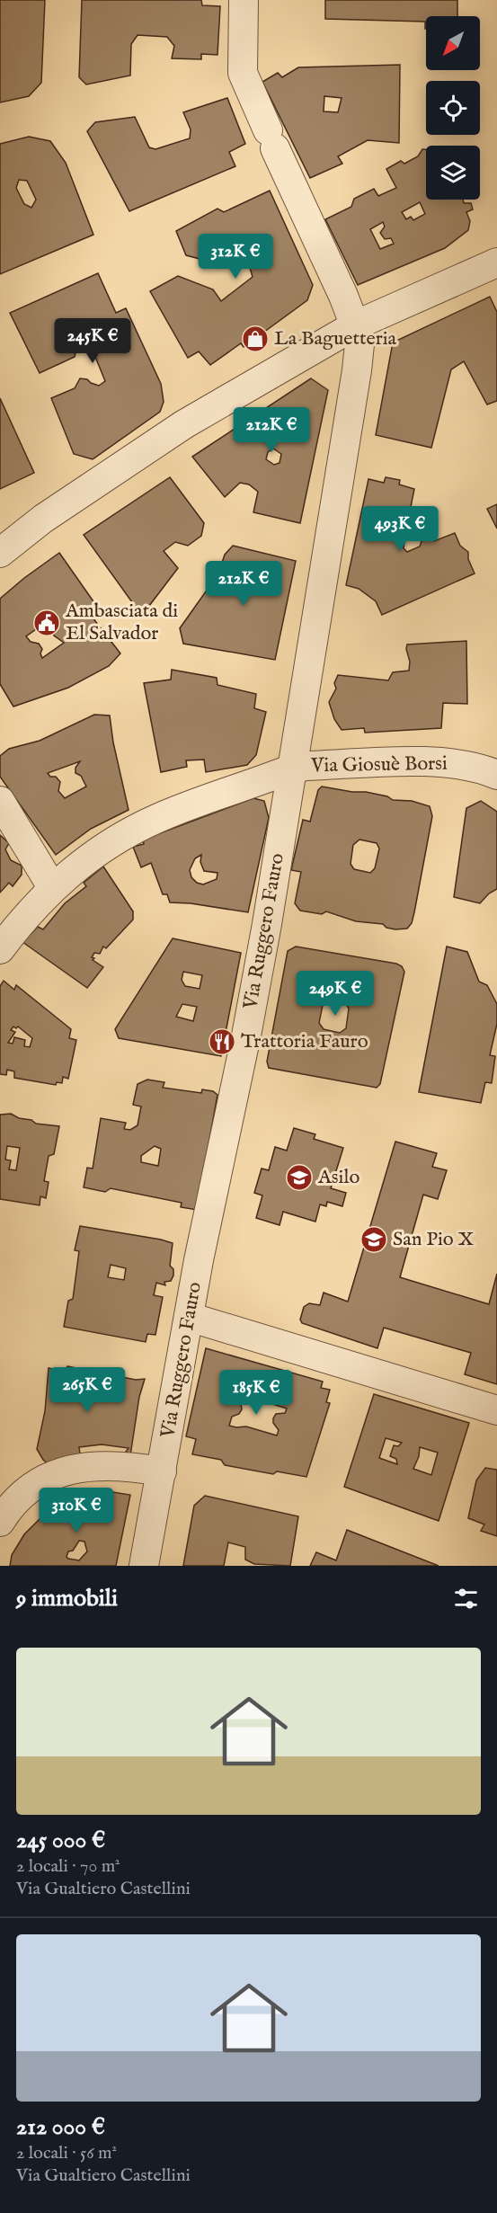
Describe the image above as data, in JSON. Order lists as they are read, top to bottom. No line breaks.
{"streets":{"street":["Via Giosuè Borsi","Via Ruggero Fauro"]},"crossings":[["Via Giosuè Borsi","Via Ruggero Fauro"]],"places":{"shop":["La Baguetteria"],"public building":["Ambasciata di El Salvador"],"restaurant":["Trattoria Fauro"],"school or university":["Asilo","San Pio X"]},"north":"bottom left","page":{"price":["312K €","245K €","212K €","493K €","212K €","249K €","265K €","185K €","310K €"],"heading":"9 immobili","list":[{"name":"245 000 €","note":"2 locali · 70 m² · Via Gualtiero Castellini"},{"name":"212 000 €","note":"2 locali · 56 m² · Via Gualtiero Castellini"}]}}
